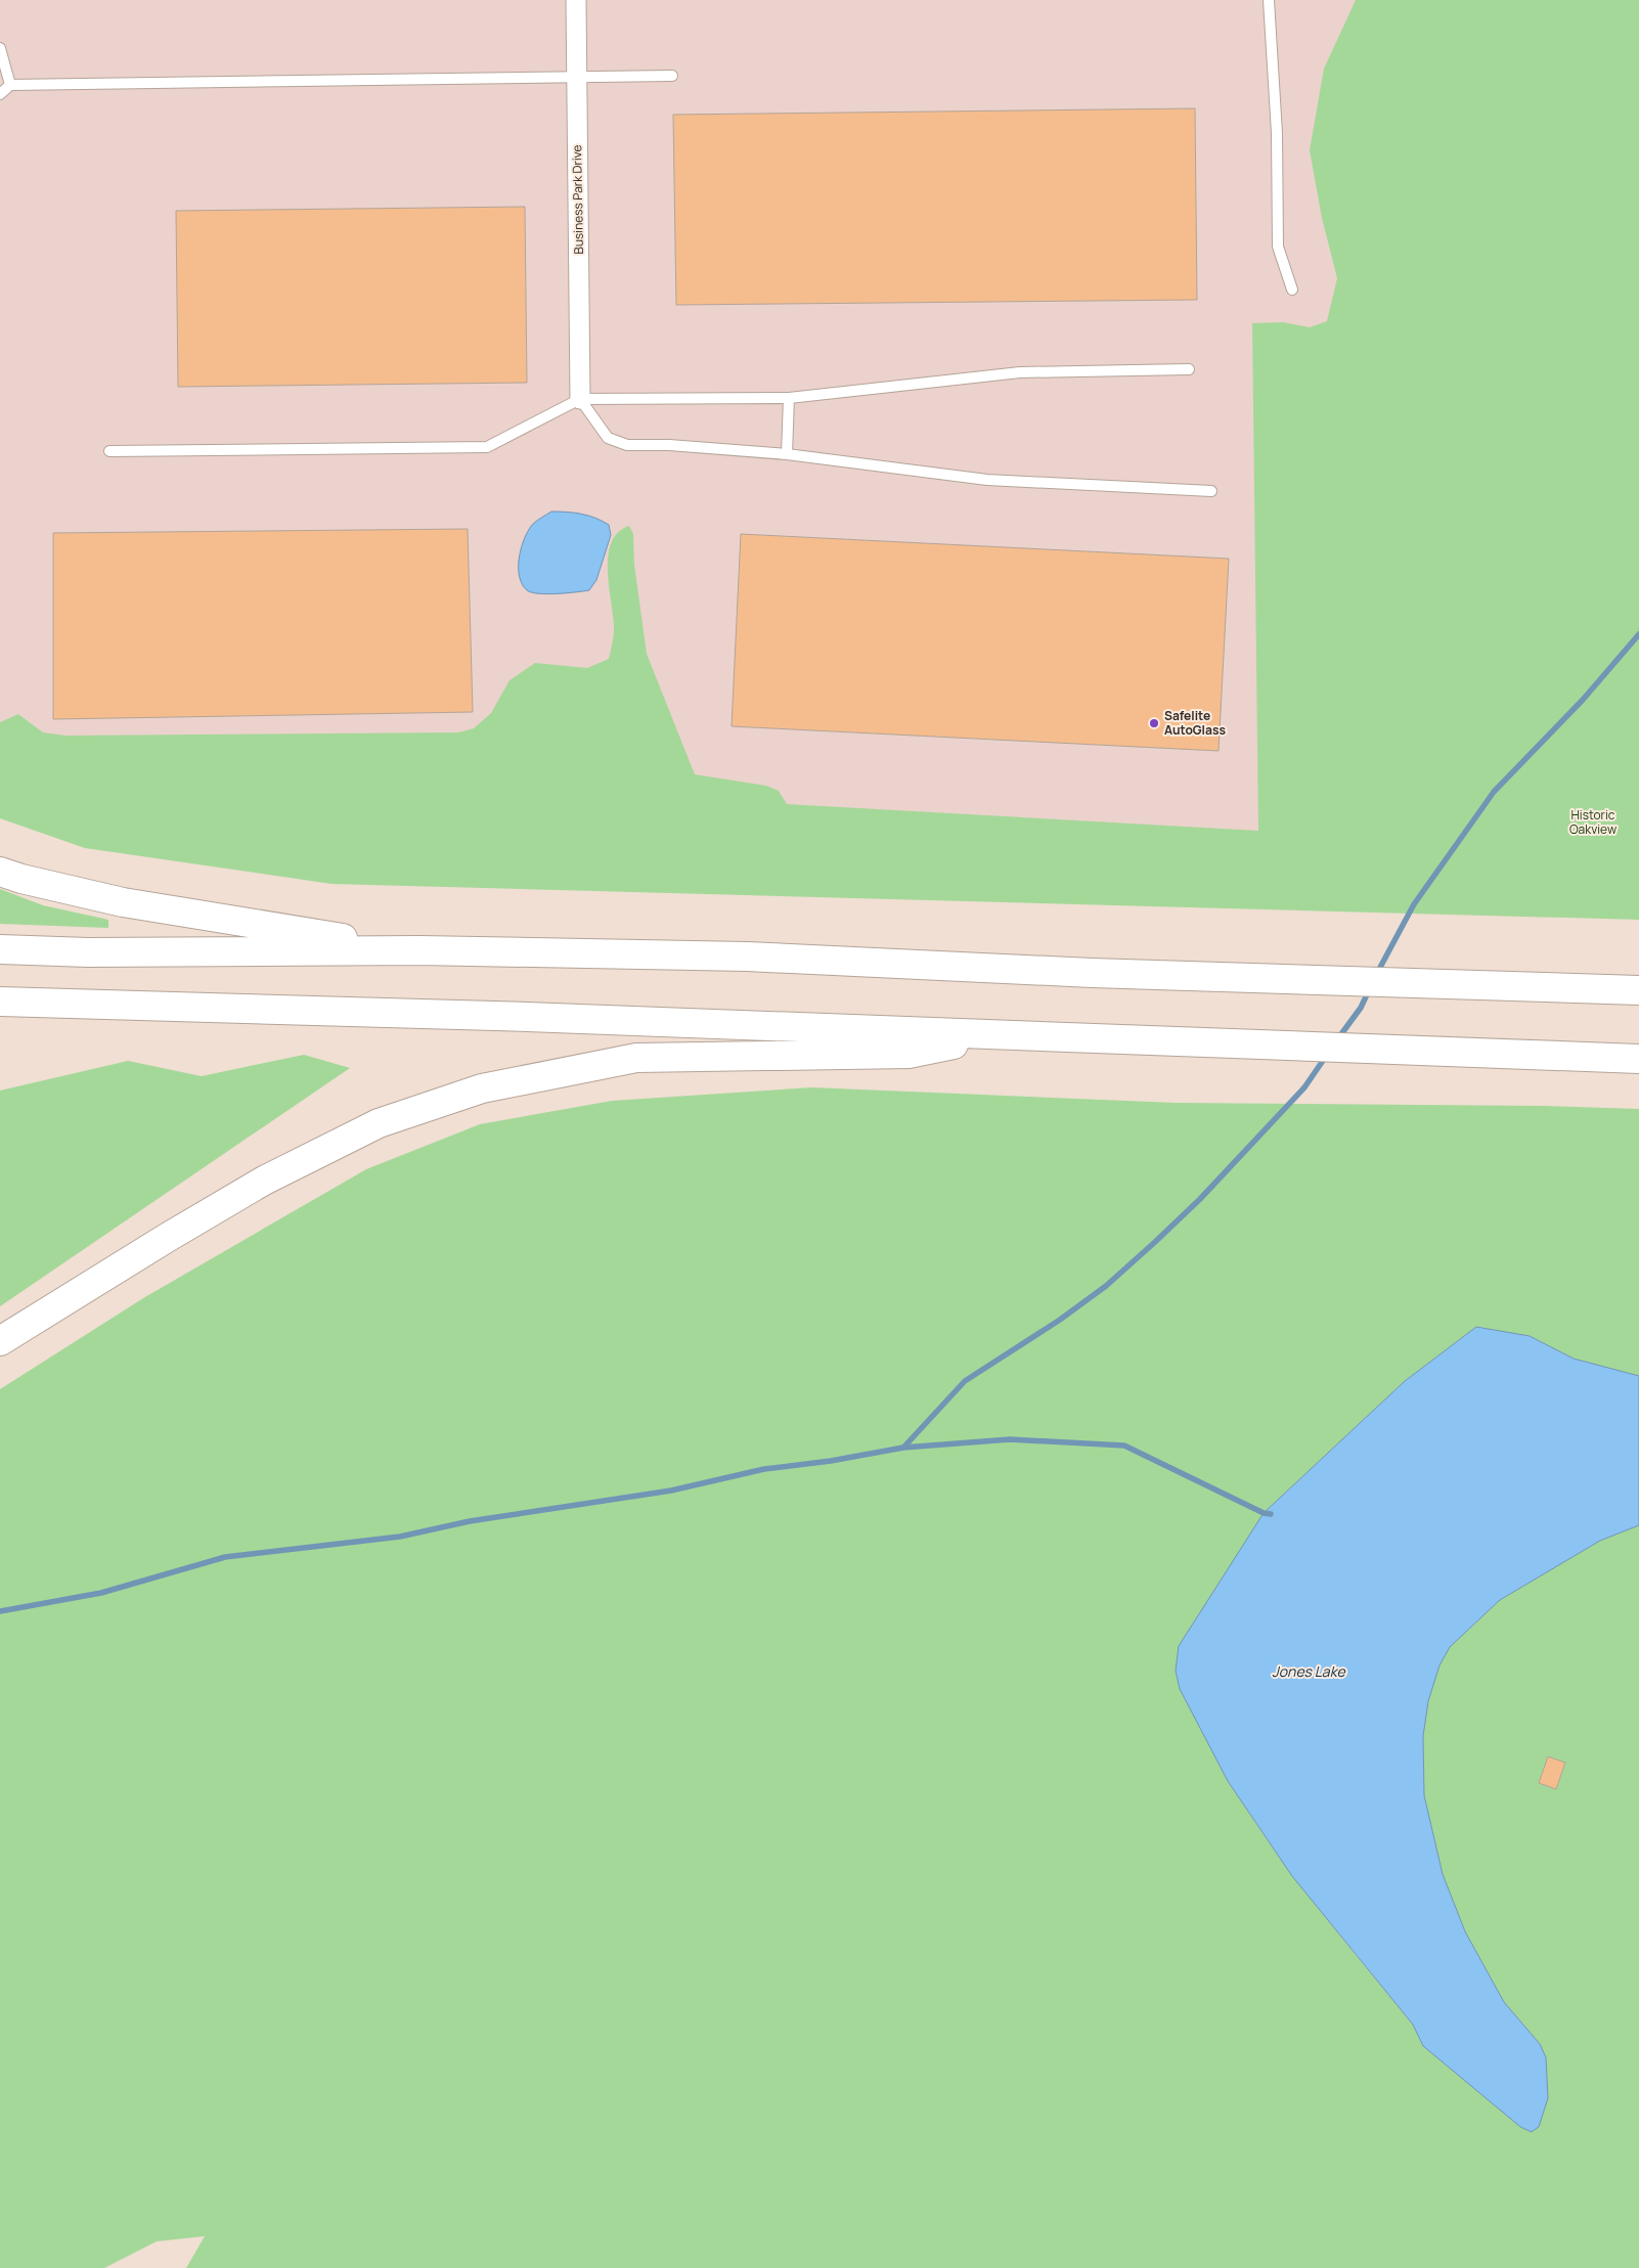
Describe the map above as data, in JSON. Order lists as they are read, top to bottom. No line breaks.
{"streets":{"street":["Business Park Drive"]},"water":["Jones Lake"],"parks":["Historic Oakview"],"places":["Safelite AutoGlass"]}
